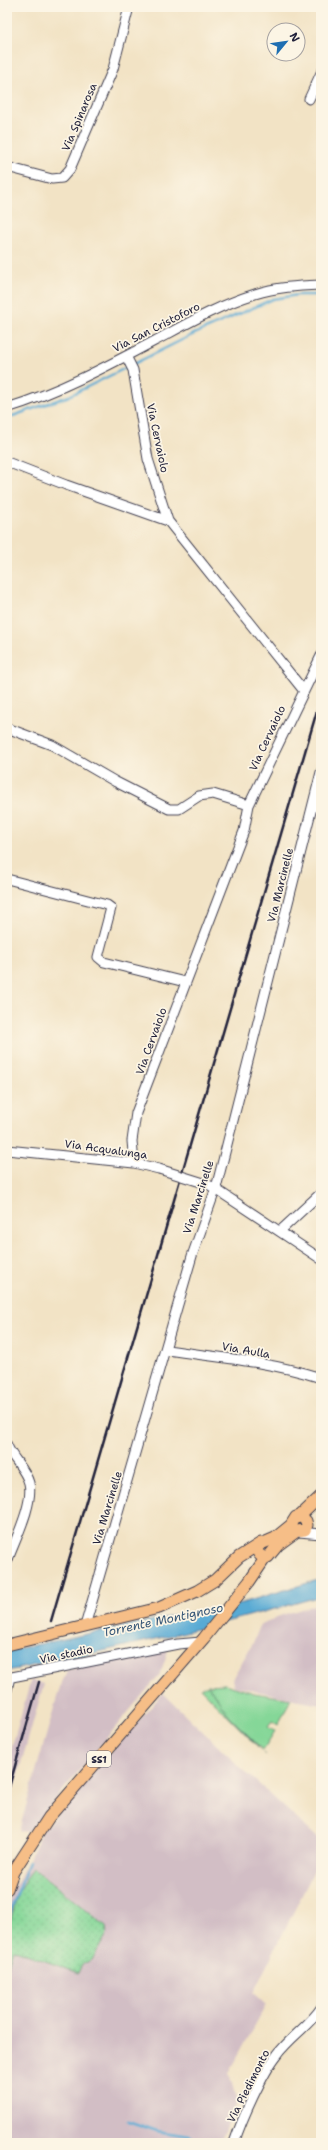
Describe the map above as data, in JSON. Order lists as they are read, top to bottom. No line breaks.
{"streets":{"main road":["SS1"],"street":["Via Spinarosa","Via San Cristoforo","Via Cervaiolo","Via Marcinelle","Via Acqualunga","Via Aulla","Via stadio","Via Piedimonto"]},"crossings":[["Via San Cristoforo","Via Cervaiolo"],["Via Cervaiolo","Via Acqualunga"],["Via Marcinelle","Via Acqualunga"],["Via Marcinelle","Via Aulla"],["Via stadio","SS1"]],"water":["Torrente Montignoso"],"north":"top right"}
